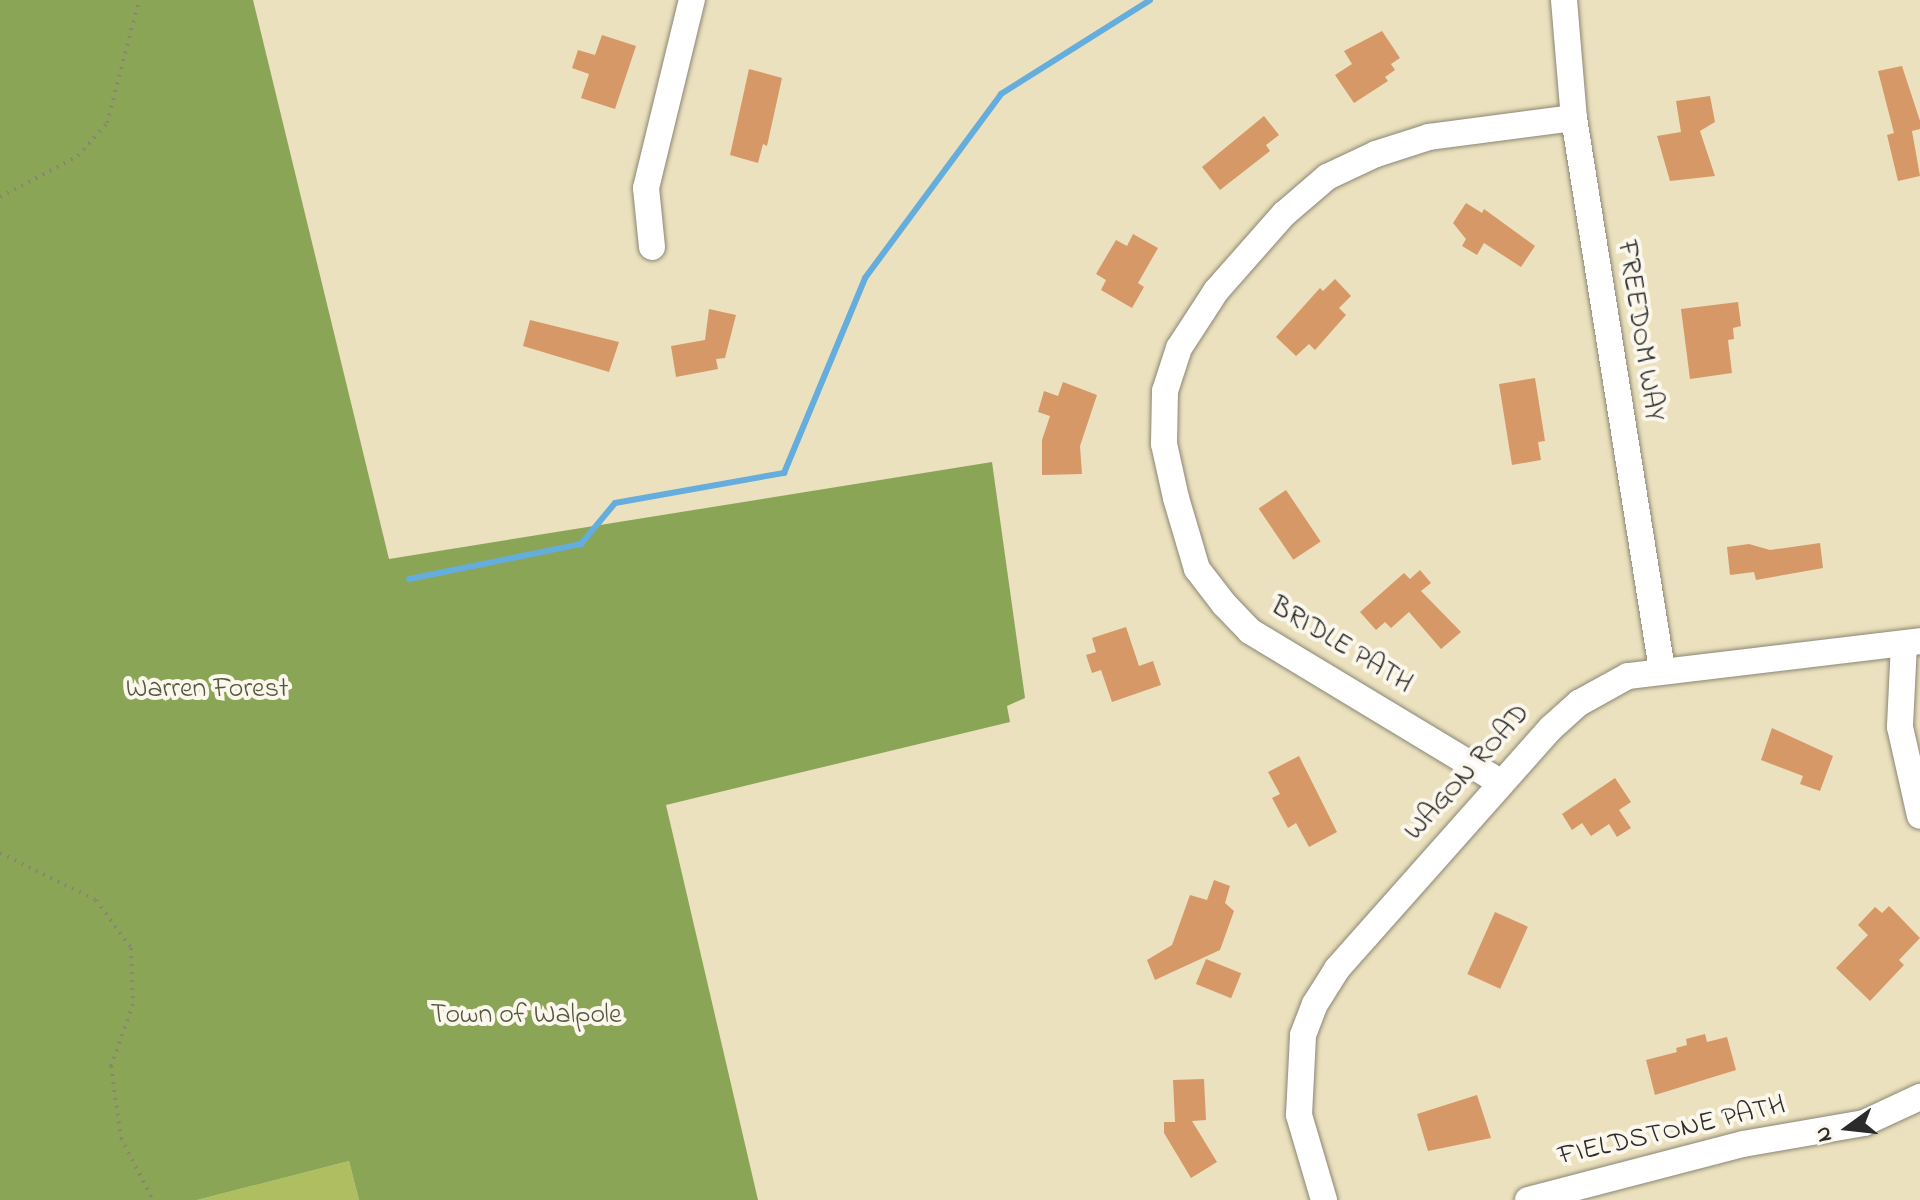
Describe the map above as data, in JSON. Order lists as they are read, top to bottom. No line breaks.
{"streets":{"street":["FREEDOM WAY","BRIDLE PATH","WAGON ROAD","FIELDSTONE PATH"]},"crossings":[["FREEDOM WAY","BRIDLE PATH"],["FREEDOM WAY","WAGON ROAD"],["BRIDLE PATH","WAGON ROAD"]],"parks":["Warren Forest","Town of Walpole"],"north":"left"}
